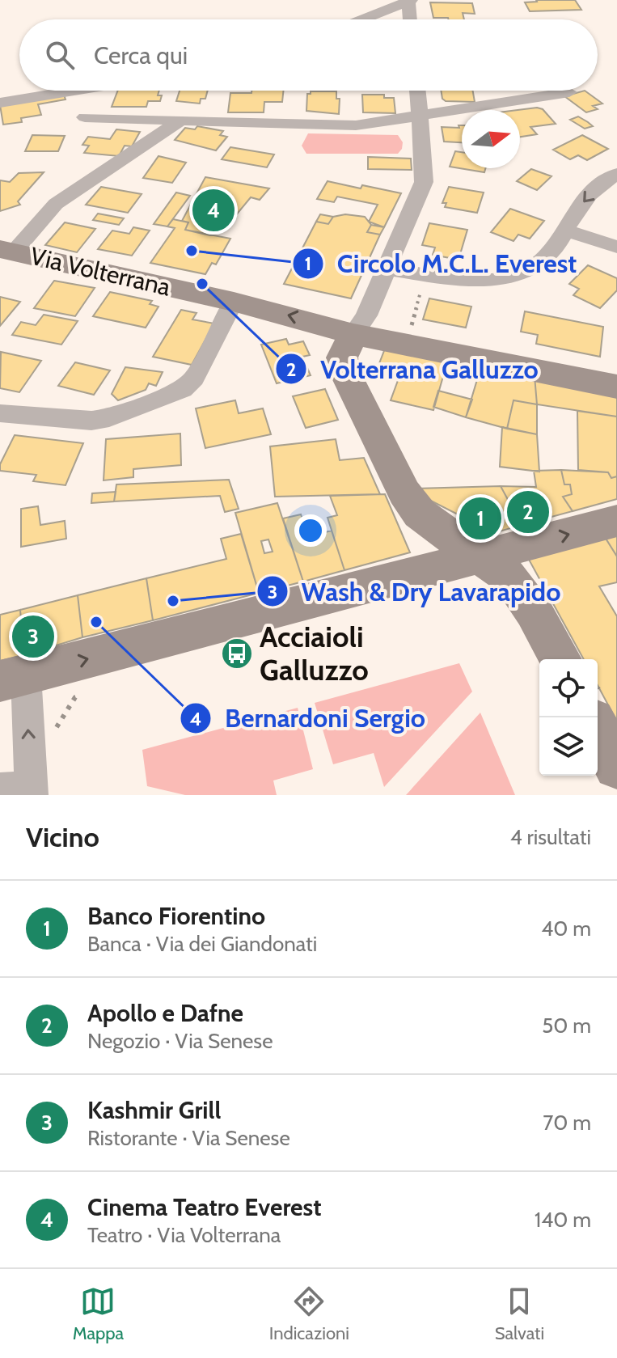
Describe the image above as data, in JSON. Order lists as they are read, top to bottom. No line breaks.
{"streets":{"main road":["Via Volterrana"]},"places":{"other":["Circolo M.C.L. Everest","Volterrana Galluzzo","Wash & Dry Lavarapido","Bernardoni Sergio"],"bus stop":["Acciaioli Galluzzo"]},"north":"right","page":{"search":"Cerca qui","pins":["4","2","1","3"],"heading":["Vicino","4 risultati"],"list":[{"mark":"1","name":"Banco Fiorentino","note":"Banca · Via dei Giandonati","value":"40 m"},{"mark":"2","name":"Apollo e Dafne","note":"Negozio · Via Senese","value":"50 m"},{"mark":"3","name":"Kashmir Grill","note":"Ristorante · Via Senese","value":"70 m"},{"mark":"4","name":"Cinema Teatro Everest","note":"Teatro · Via Volterrana","value":"140 m"}],"nav":["Mappa","Indicazioni","Salvati"]}}
